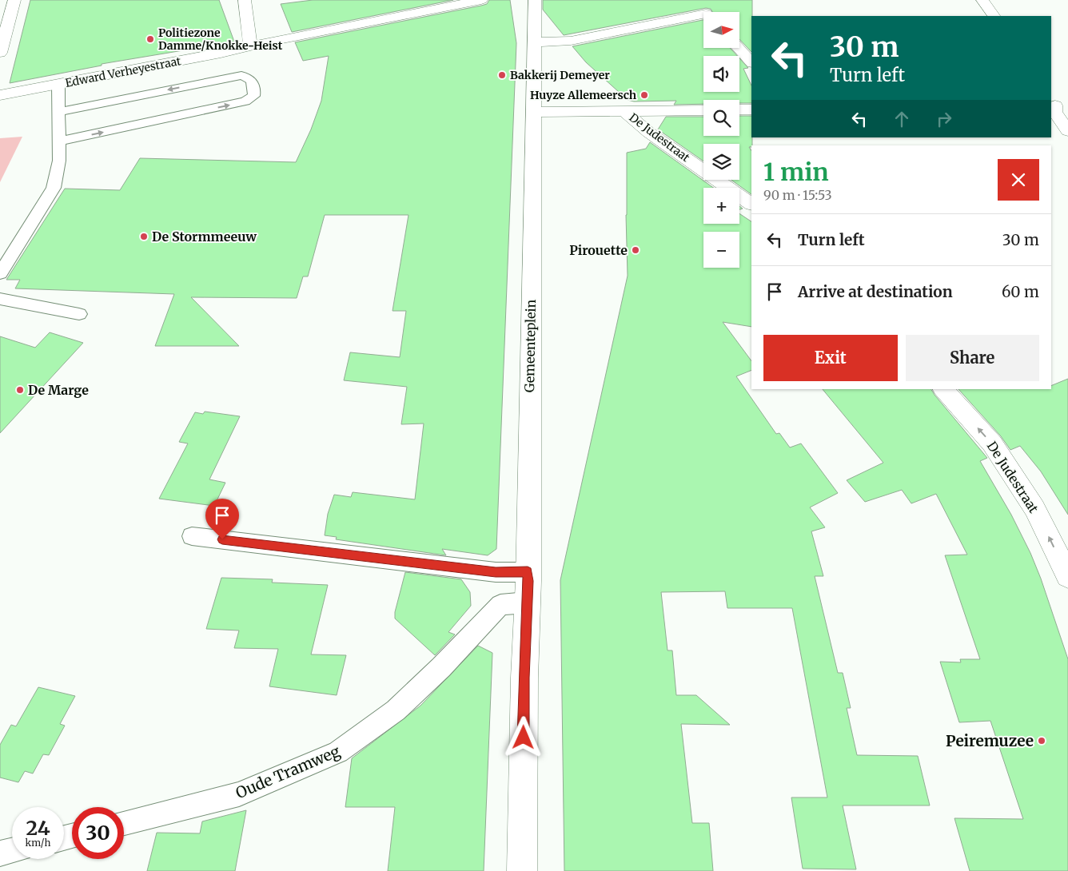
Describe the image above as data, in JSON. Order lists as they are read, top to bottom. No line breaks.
{"streets":{"street":["Edward Verheyestraat","De Judestraat","Gemeenteplein"],"lane":["Oude Tramweg"]},"crossings":[["Gemeenteplein","Oude Tramweg"]],"one_way":["De Judestraat"],"places":["Politiezone Damme/Knokke-Heist","Bakkerij Demeyer","Huyze Allemeersch","De Stormmeeuw","Pirouette","De Marge","Peiremuzee"],"north":"right","page":{"map_buttons":["+","−"],"turn":["30 m","Turn left"],"heading":["1 min","90 m · 15:53"],"list":[{"name":"Turn left","value":"30 m"},{"name":"Arrive at destination","value":"60 m"}],"buttons":["Exit","Share"],"speed":"24 km/h","limit":"30"}}
